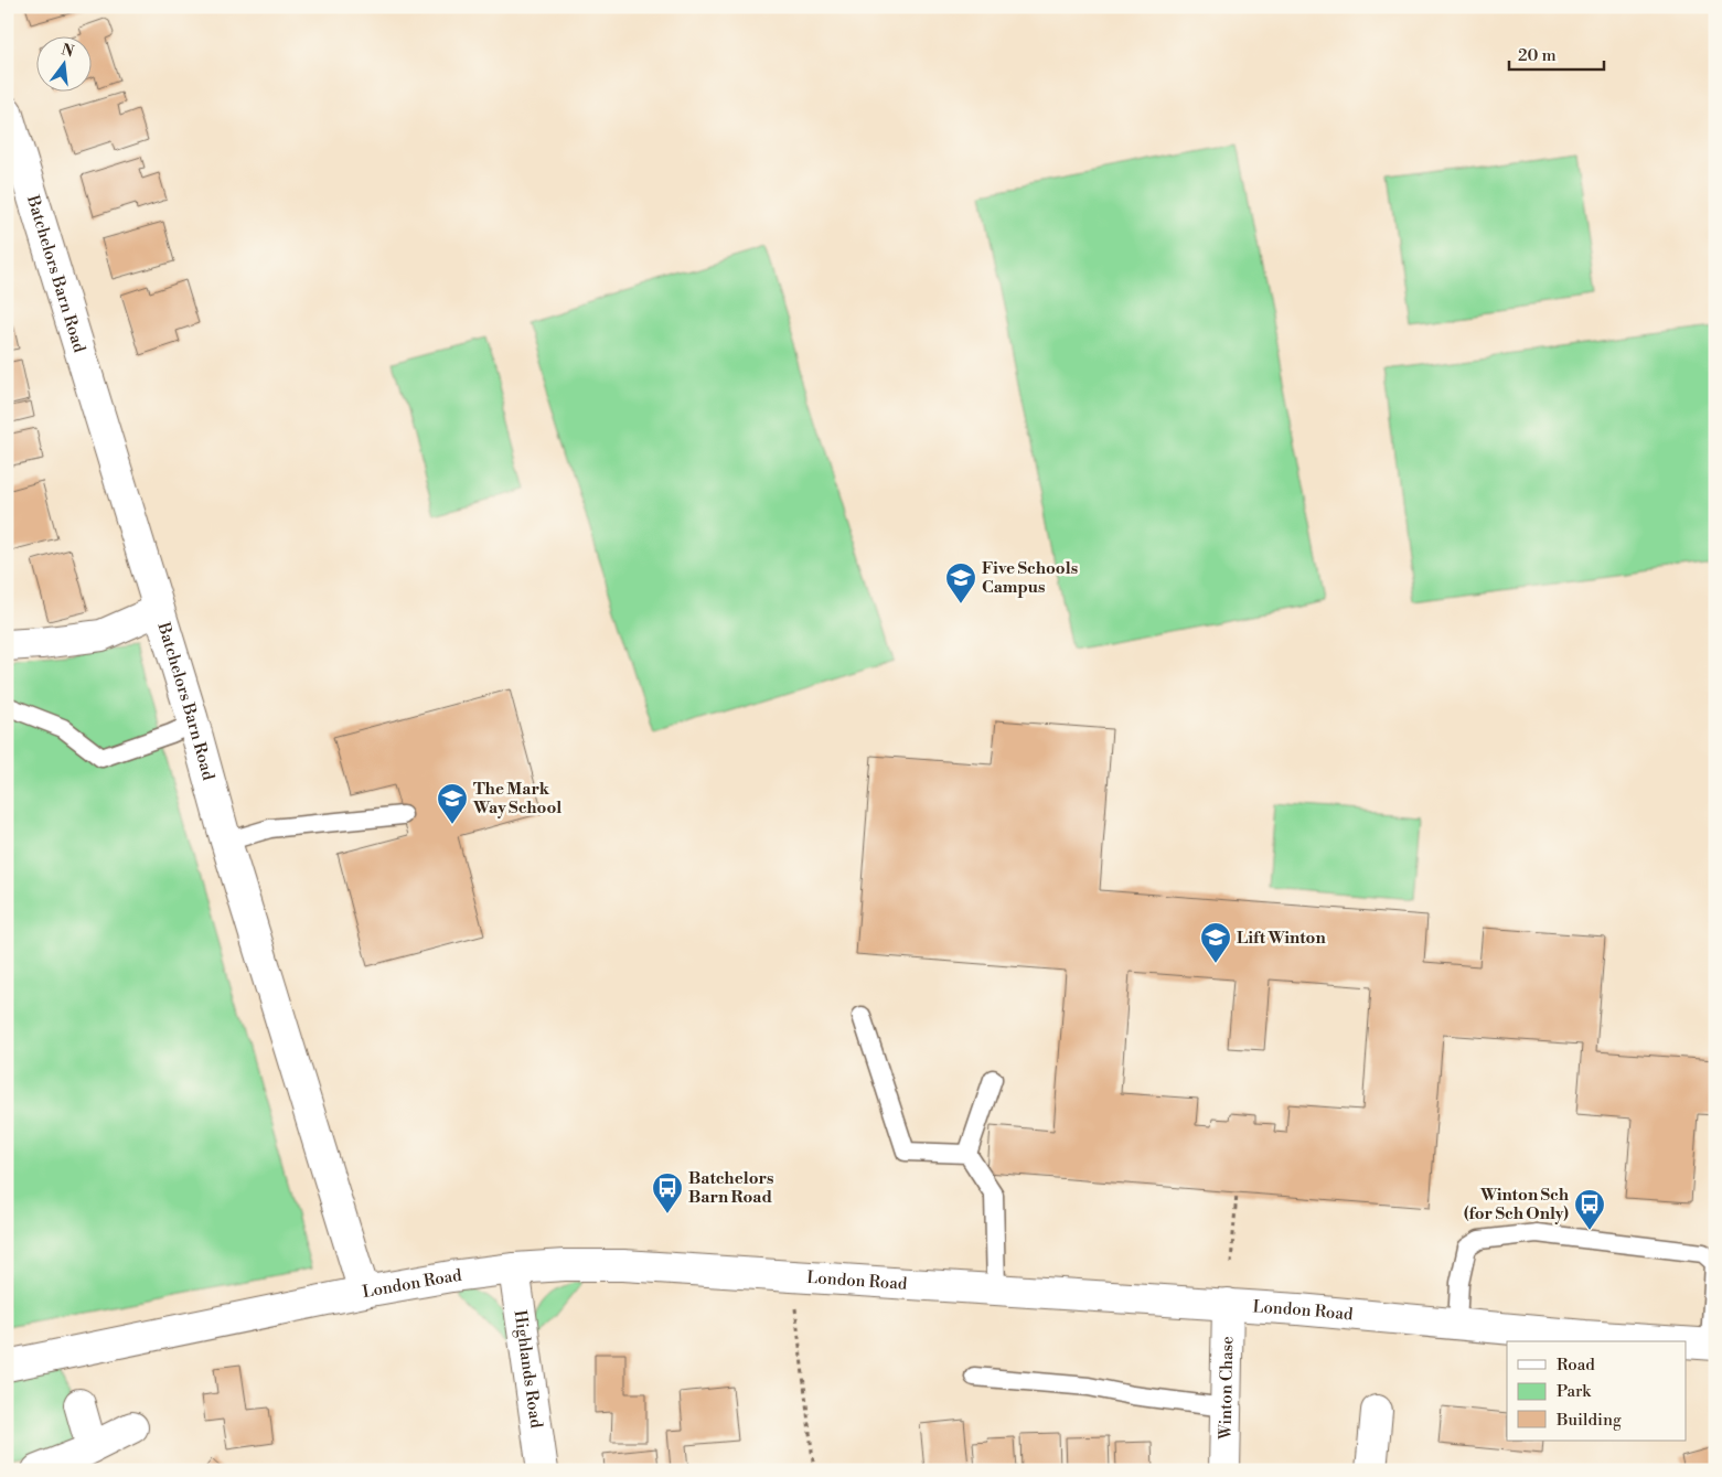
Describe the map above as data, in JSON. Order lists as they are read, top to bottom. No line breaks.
{"streets":{"street":["Batchelors Barn Road","London Road","Highlands Road","Winton Chase"]},"crossings":[["Batchelors Barn Road","London Road"],["London Road","Highlands Road"],["London Road","Winton Chase"]],"places":{"school or university":["Five Schools Campus","The Mark Way School","Lift Winton"],"bus stop":["Batchelors Barn Road","Winton Sch (for Sch Only)"]},"legend":["Road","Park","Building"],"scale_bar":"20 m","north":"top"}
